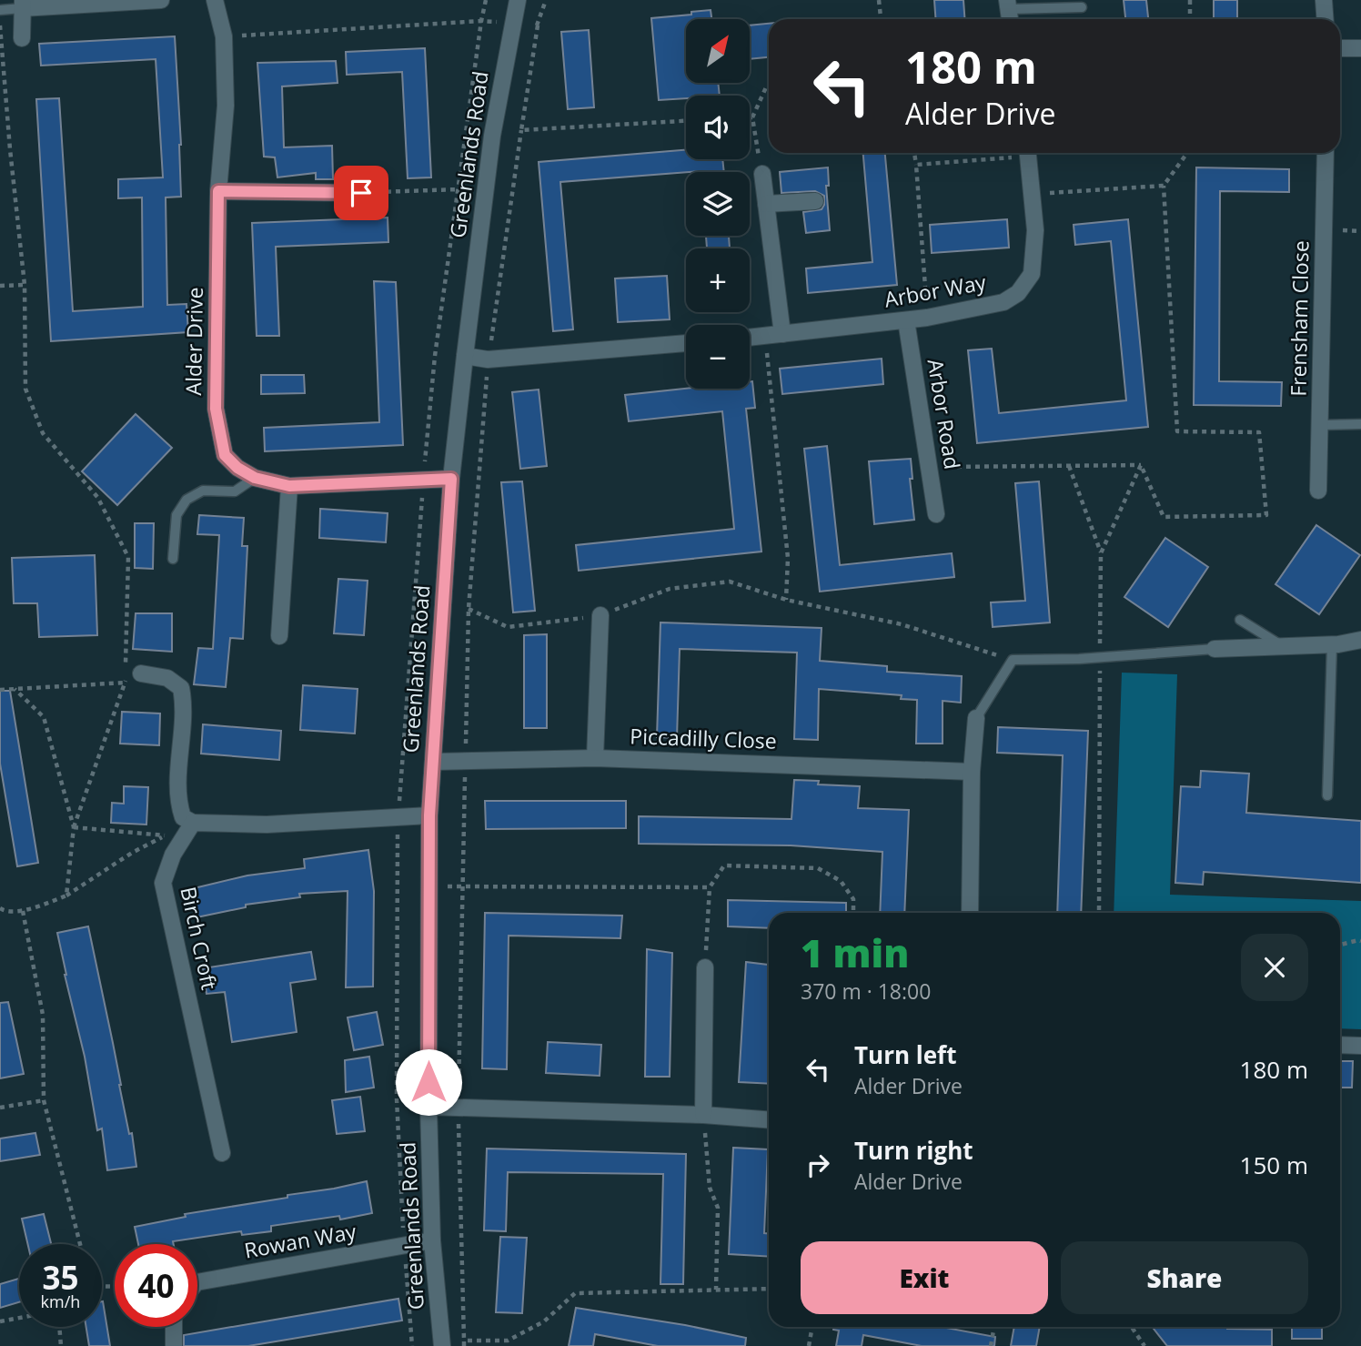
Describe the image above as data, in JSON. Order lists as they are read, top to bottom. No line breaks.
{"streets":{"street":["Greenlands Road","Arbor Way","Frensham Close","Alder Drive","Arbor Road","Piccadilly Close","Birch Croft","Rowan Way"]},"crossings":[["Greenlands Road","Alder Drive"],["Greenlands Road","Piccadilly Close"],["Greenlands Road","Rowan Way"],["Arbor Way","Arbor Road"]],"north":"top right","page":{"map_buttons":["+","−"],"turn":["180 m","Alder Drive"],"heading":["1 min","370 m · 18:00"],"list":[{"name":"Turn left","note":"Alder Drive","value":"180 m"},{"name":"Turn right","note":"Alder Drive","value":"150 m"}],"buttons":["Exit","Share"],"speed":"35 km/h","limit":"40"}}
